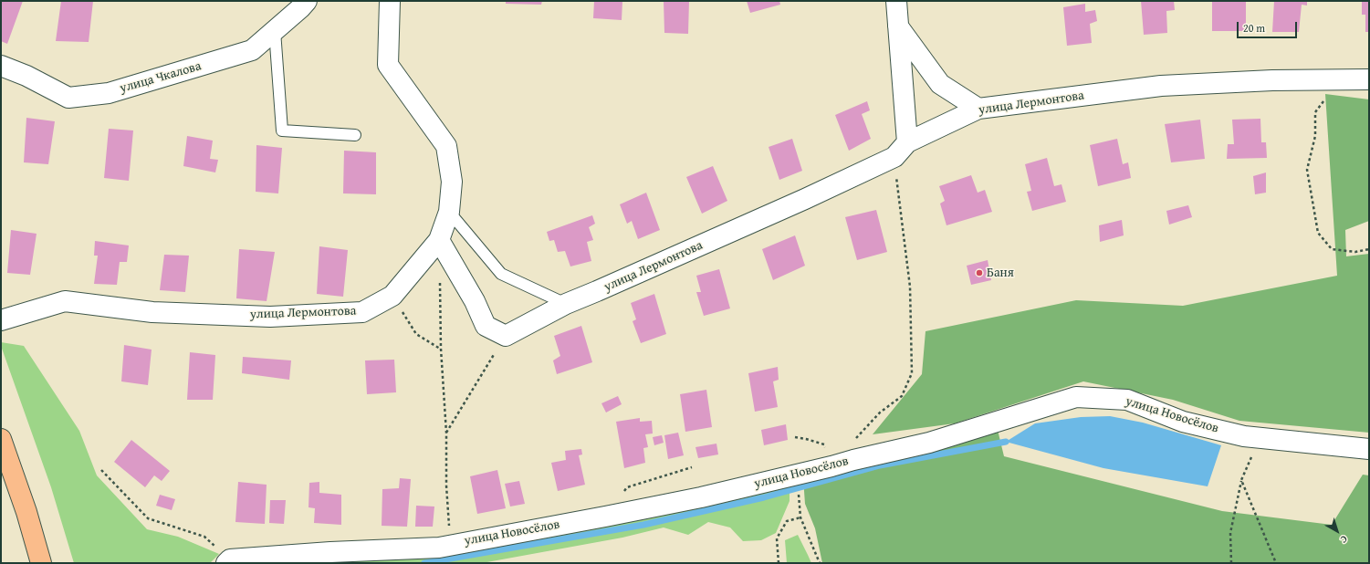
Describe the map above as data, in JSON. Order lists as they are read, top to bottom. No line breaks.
{"streets":{"street":["улица Чкалова","улица Лермонтова","улица Новосёлов"]},"places":["Баня"],"scale_bar":"20 m","north":"bottom right"}
